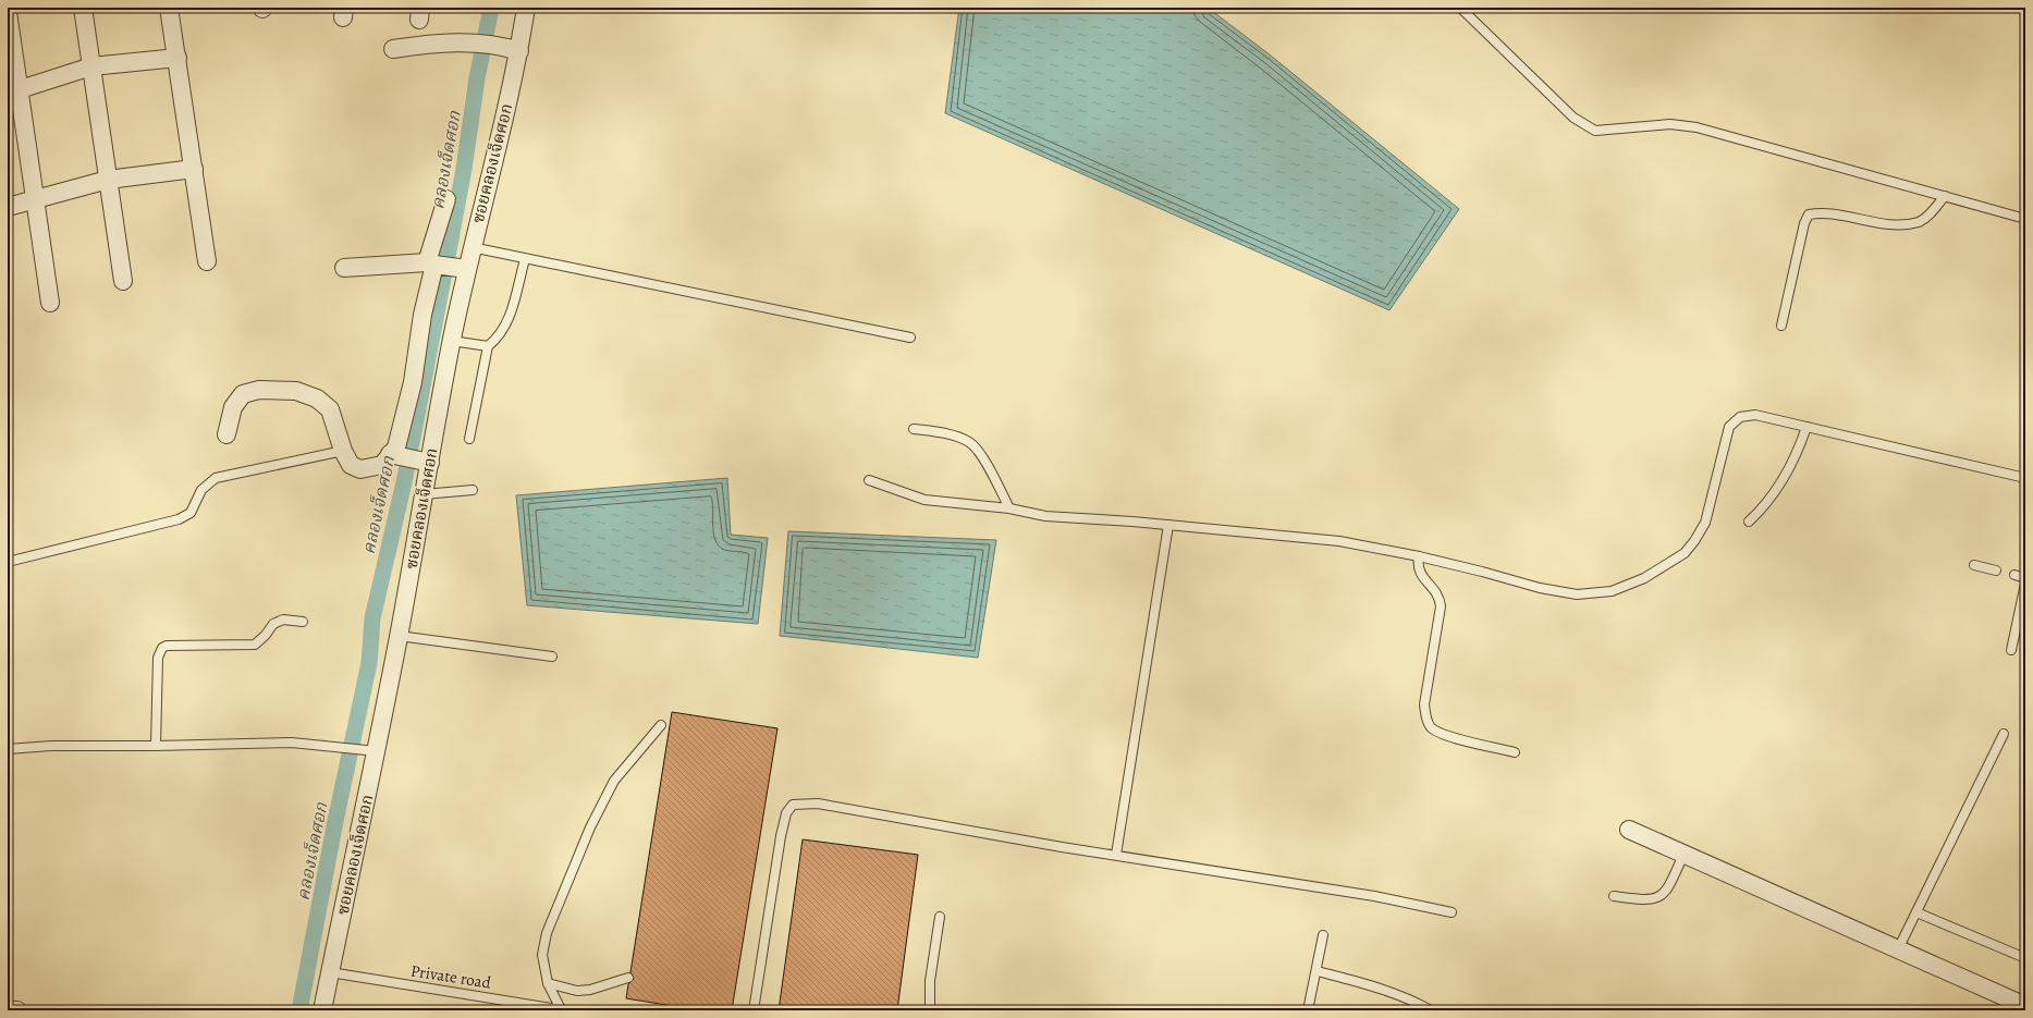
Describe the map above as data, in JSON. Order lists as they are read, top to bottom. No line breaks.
{"streets":{"street":["ซอยคลองเจ็ดศอก"],"lane":["Private road"]},"crossings":[["ซอยคลองเจ็ดศอก","Private road"]],"water":["คลองเจ็ดศอก"]}
